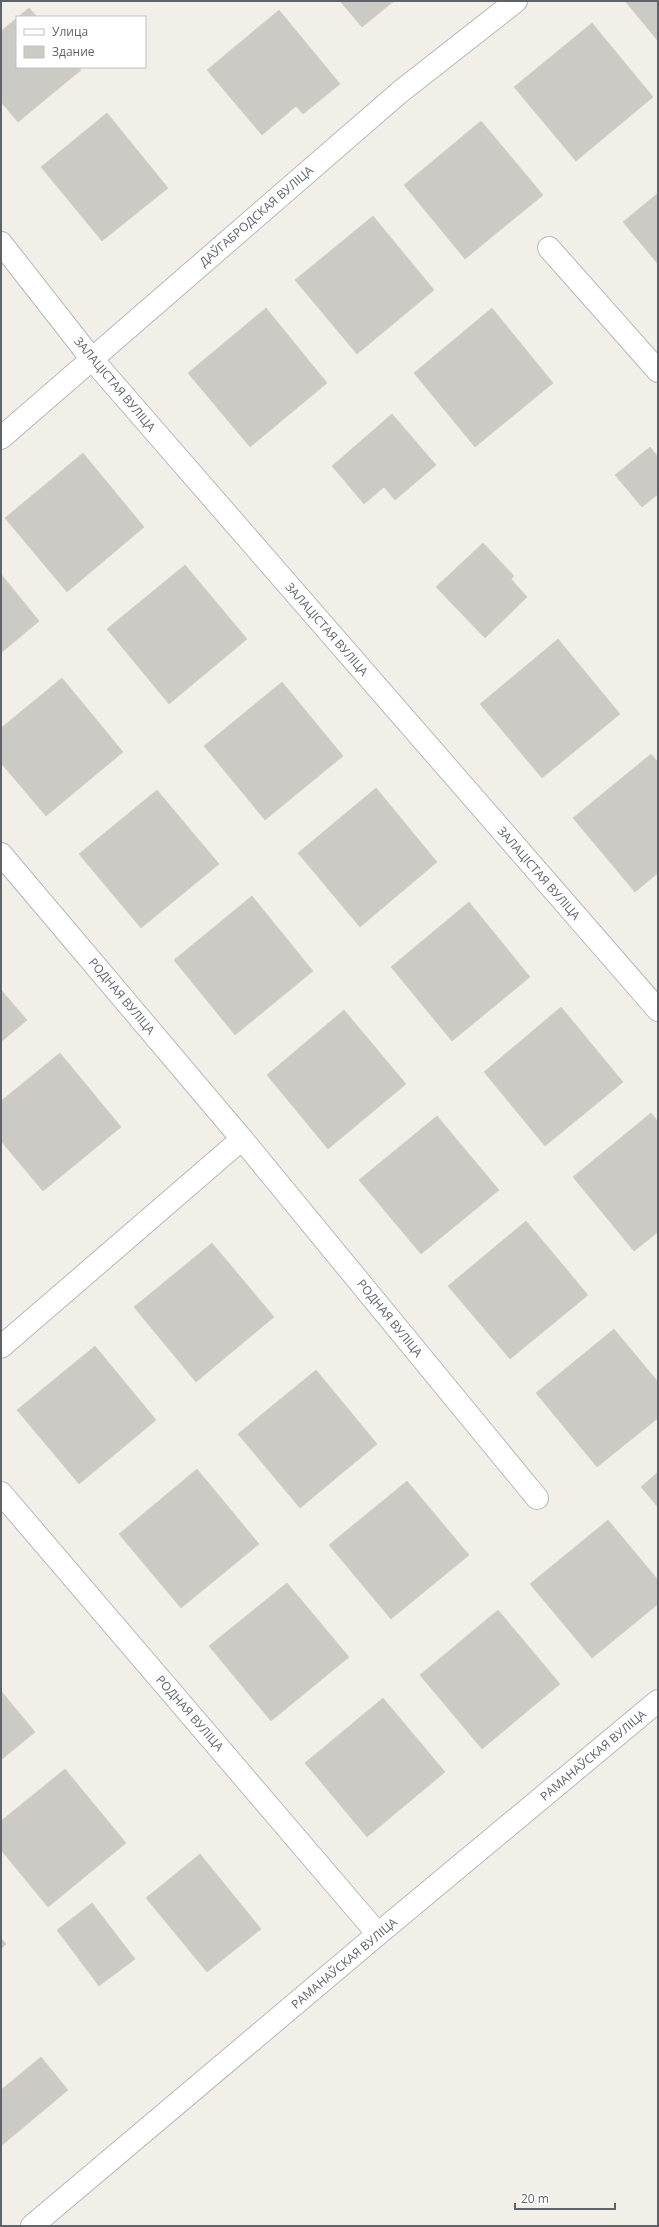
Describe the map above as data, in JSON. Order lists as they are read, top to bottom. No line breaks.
{"streets":{"street":["ДАЎГАБРОДСКАЯ ВУЛІЦА","ЗАЛАЦІСТАЯ ВУЛІЦА","РОДНАЯ ВУЛІЦА","РАМАНАЎСКАЯ ВУЛІЦА"]},"crossings":[["ДАЎГАБРОДСКАЯ ВУЛІЦА","ЗАЛАЦІСТАЯ ВУЛІЦА"],["РОДНАЯ ВУЛІЦА","РАМАНАЎСКАЯ ВУЛІЦА"]],"legend":["Улица","Здание"],"scale_bar":"20 m"}
